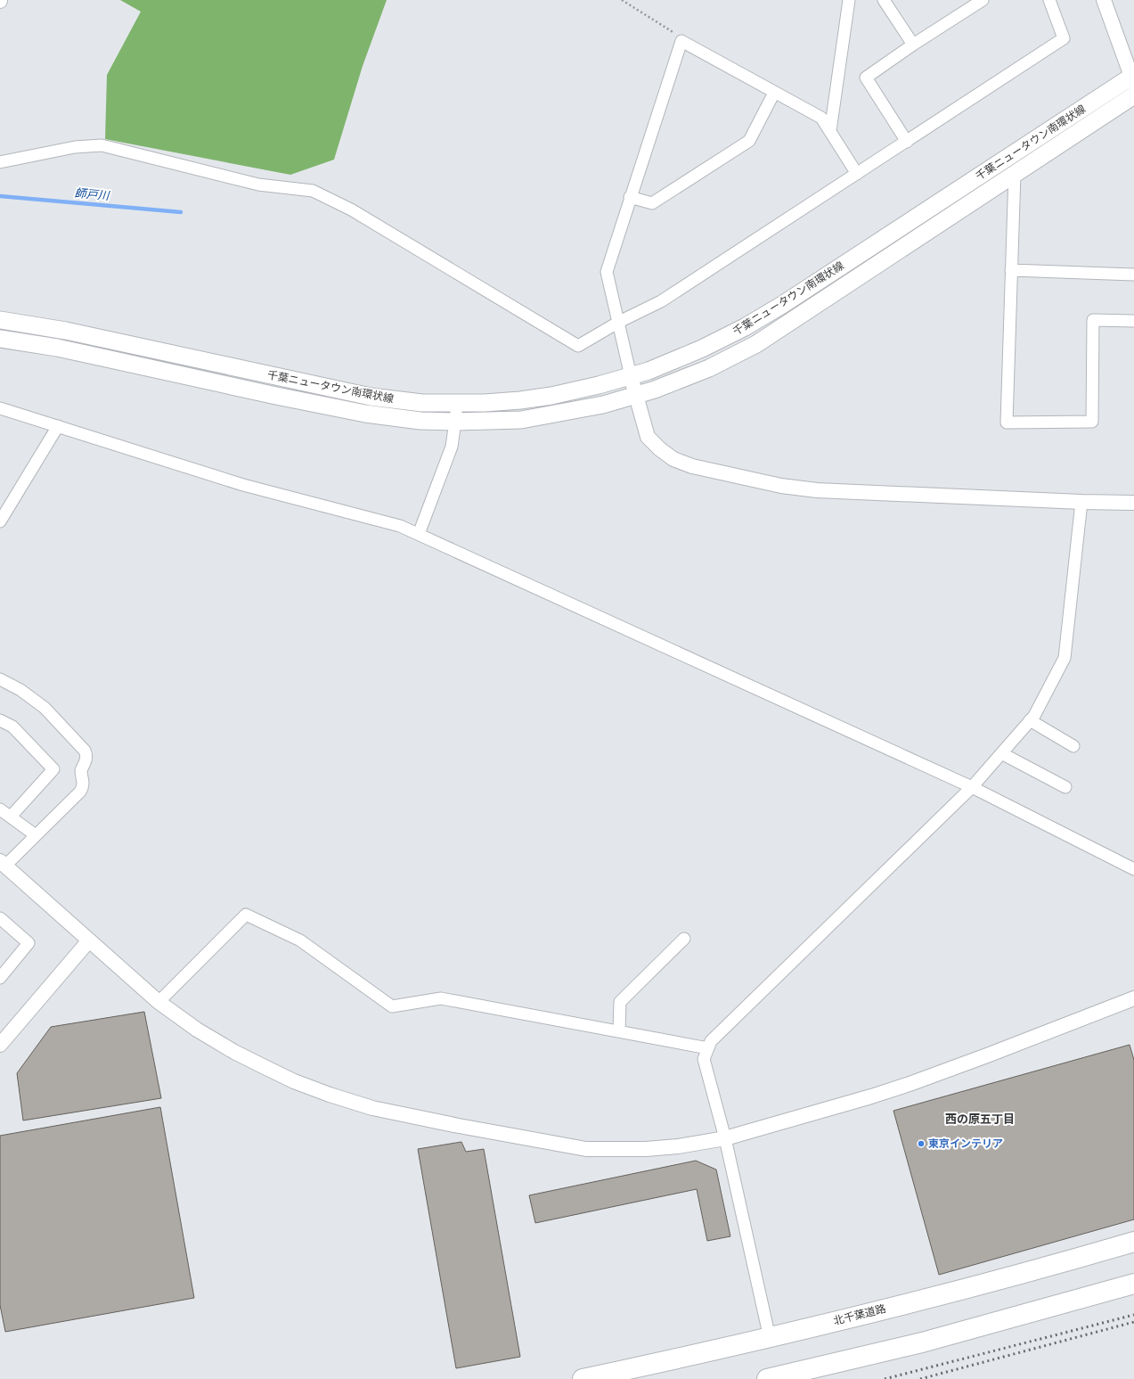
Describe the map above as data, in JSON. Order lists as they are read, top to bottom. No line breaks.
{"streets":{"highway":["北千葉道路"],"main road":["千葉ニュータウン南環状線"]},"districts":["西の原五丁目"],"water":["師戸川"],"places":["東京インテリア"]}
